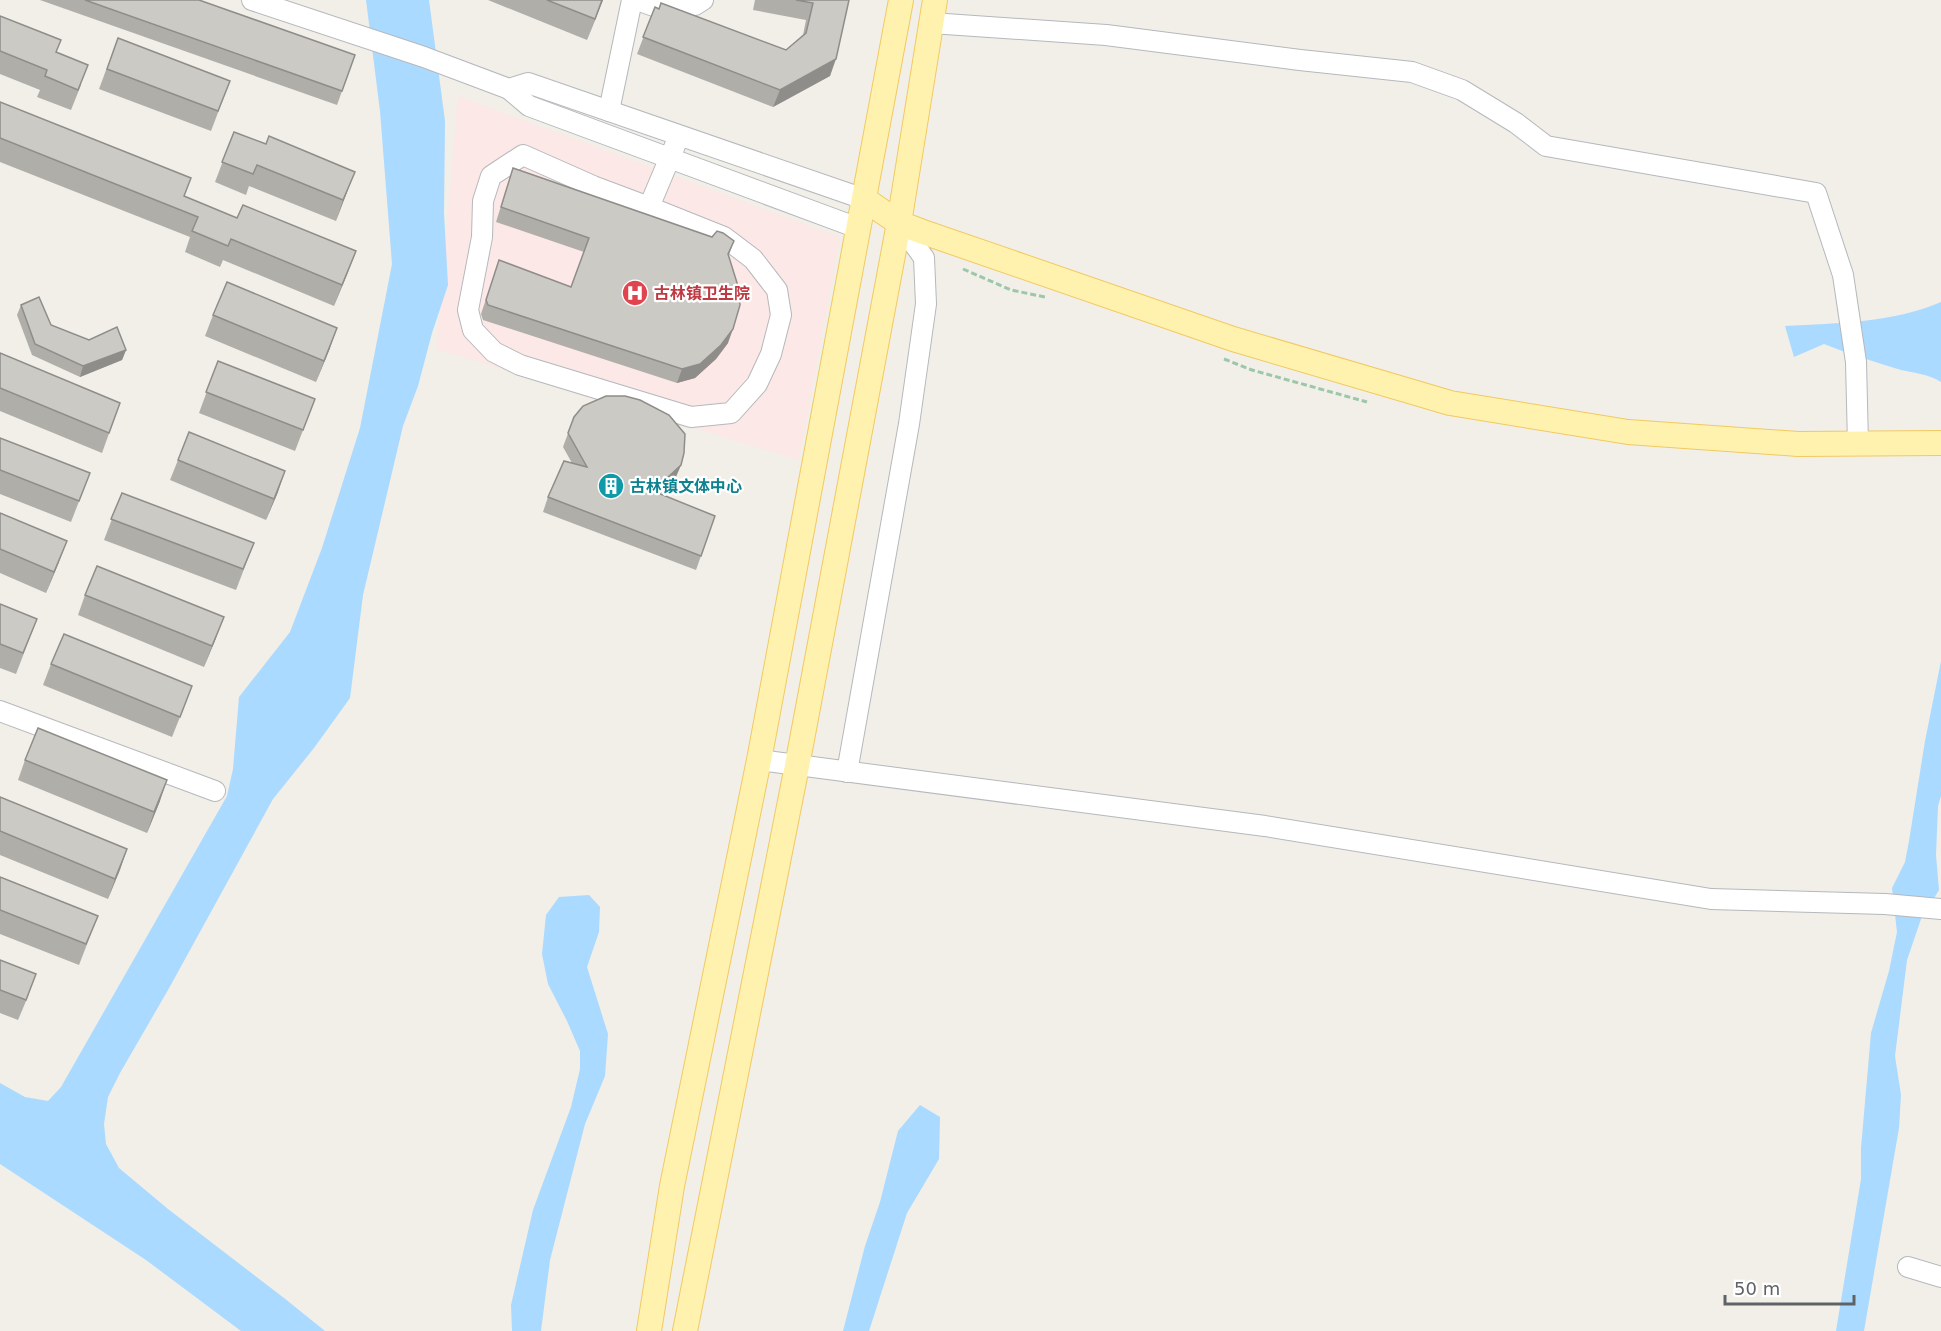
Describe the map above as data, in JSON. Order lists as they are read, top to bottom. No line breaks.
{"places":{"hospital":["古林镇卫生院"],"building":["古林镇文体中心"]},"scale_bar":"50 m"}
